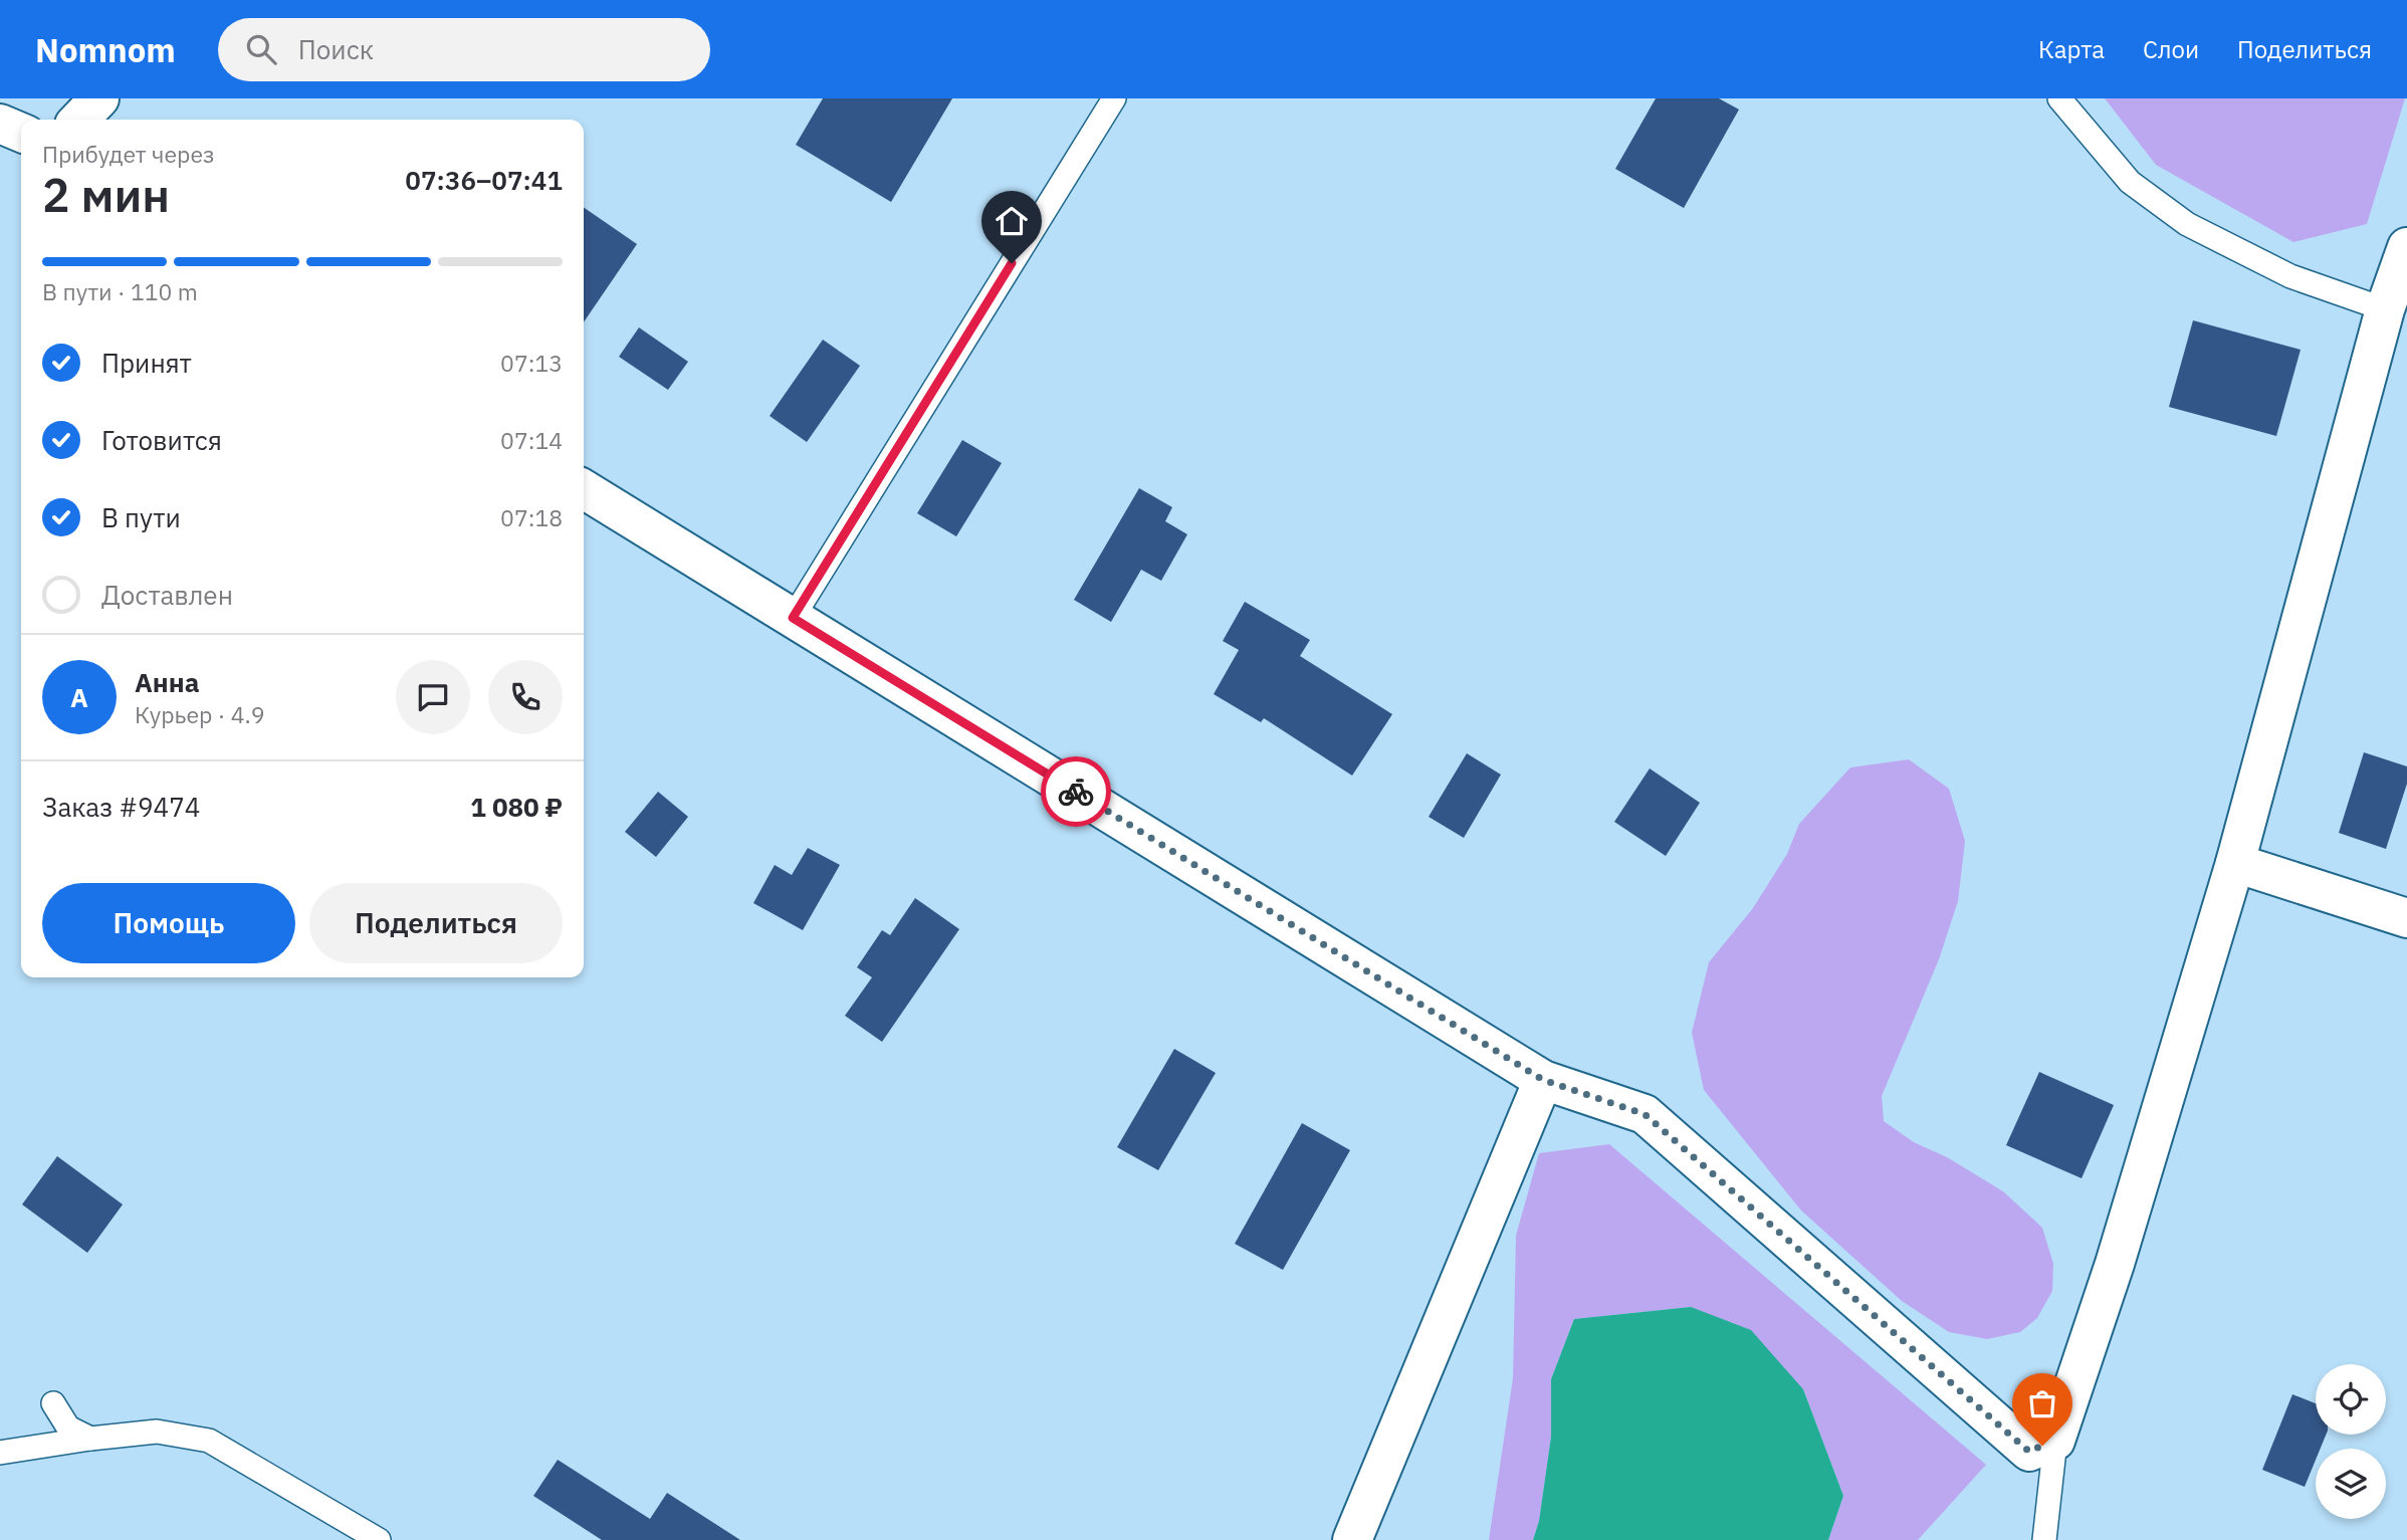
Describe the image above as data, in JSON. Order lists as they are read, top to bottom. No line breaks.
{"page":{"header":"Nomnom","search":"Поиск","nav":["Карта","Слои","Поделиться"],"heading":["2 мин","Прибудет через","07:36–07:41"],"panel":["Анна","Курьер · 4.9","Заказ #9474","1 080 ₽"],"bar":"В пути · 110 m","list":[["Принят","07:13"],["Готовится","07:14"],["В пути","07:18"],"Доставлен"],"round":"А","buttons":["Помощь","Поделиться"]}}
